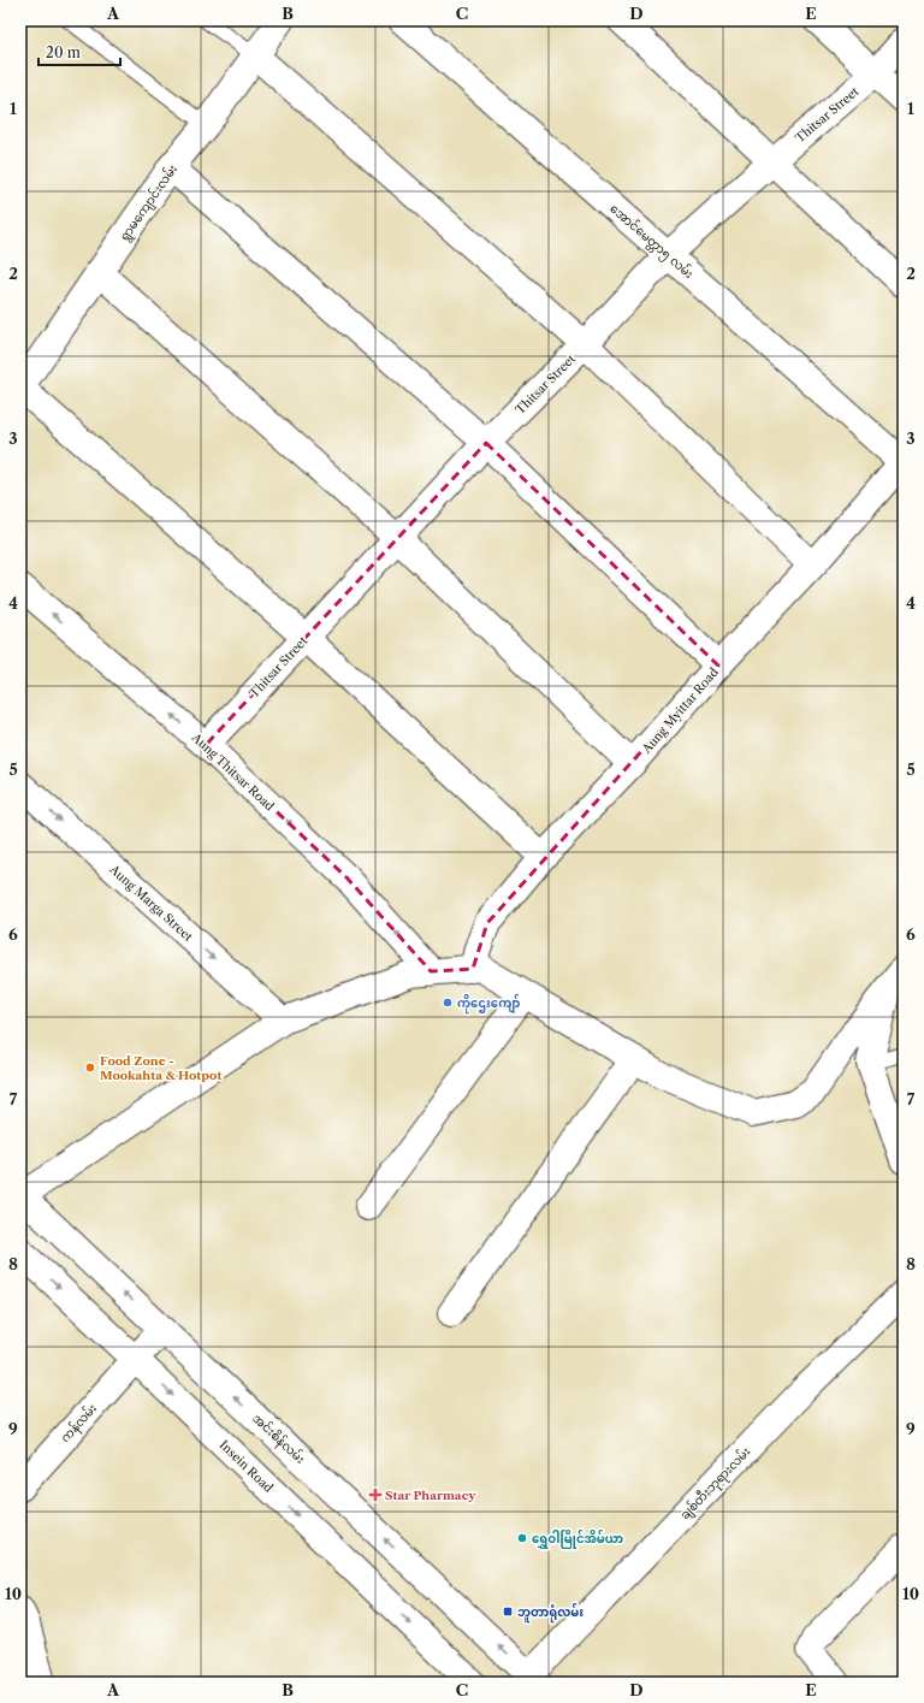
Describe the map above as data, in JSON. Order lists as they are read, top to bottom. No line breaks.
{"streets":{"street":["Thitsar Street","ရွာမကျောင်းလမ်း","အောင်မေတ္တာ၅ လမ်း","Aung Myittar Road","Aung Thitsar Road","Aung Marga Street","ကန်လမ်း","အင်းစိန်လမ်း","Insein Road","ချစ်တီးဘုရားလမ်း"]},"crossings":[["Thitsar Street","အောင်မေတ္တာ၅ လမ်း"],["Thitsar Street","Aung Thitsar Road"],["အောင်မေတ္တာ၅ လမ်း","Aung Myittar Road"],["ကန်လမ်း","အင်းစိန်လမ်း"],["ကန်လမ်း","Insein Road"],["အင်းစိန်လမ်း","ချစ်တီးဘုရားလမ်း"]],"one_way":["Aung Marga Street","အင်းစိန်လမ်း","Insein Road"],"places":{"other":["ကိုဌေးကျော်","Food Zone - Mookahta & Hotpot","ရွှေဝါမြိုင်အိမ်ယာ"],"health":["Star Pharmacy"],"transit":["ဘူတာရုံလမ်း"]},"scale_bar":"20 m","grid":{"columns":["A","B","C","D","E"],"rows":["1","2","3","4","5","6","7","8","9","10"]}}
